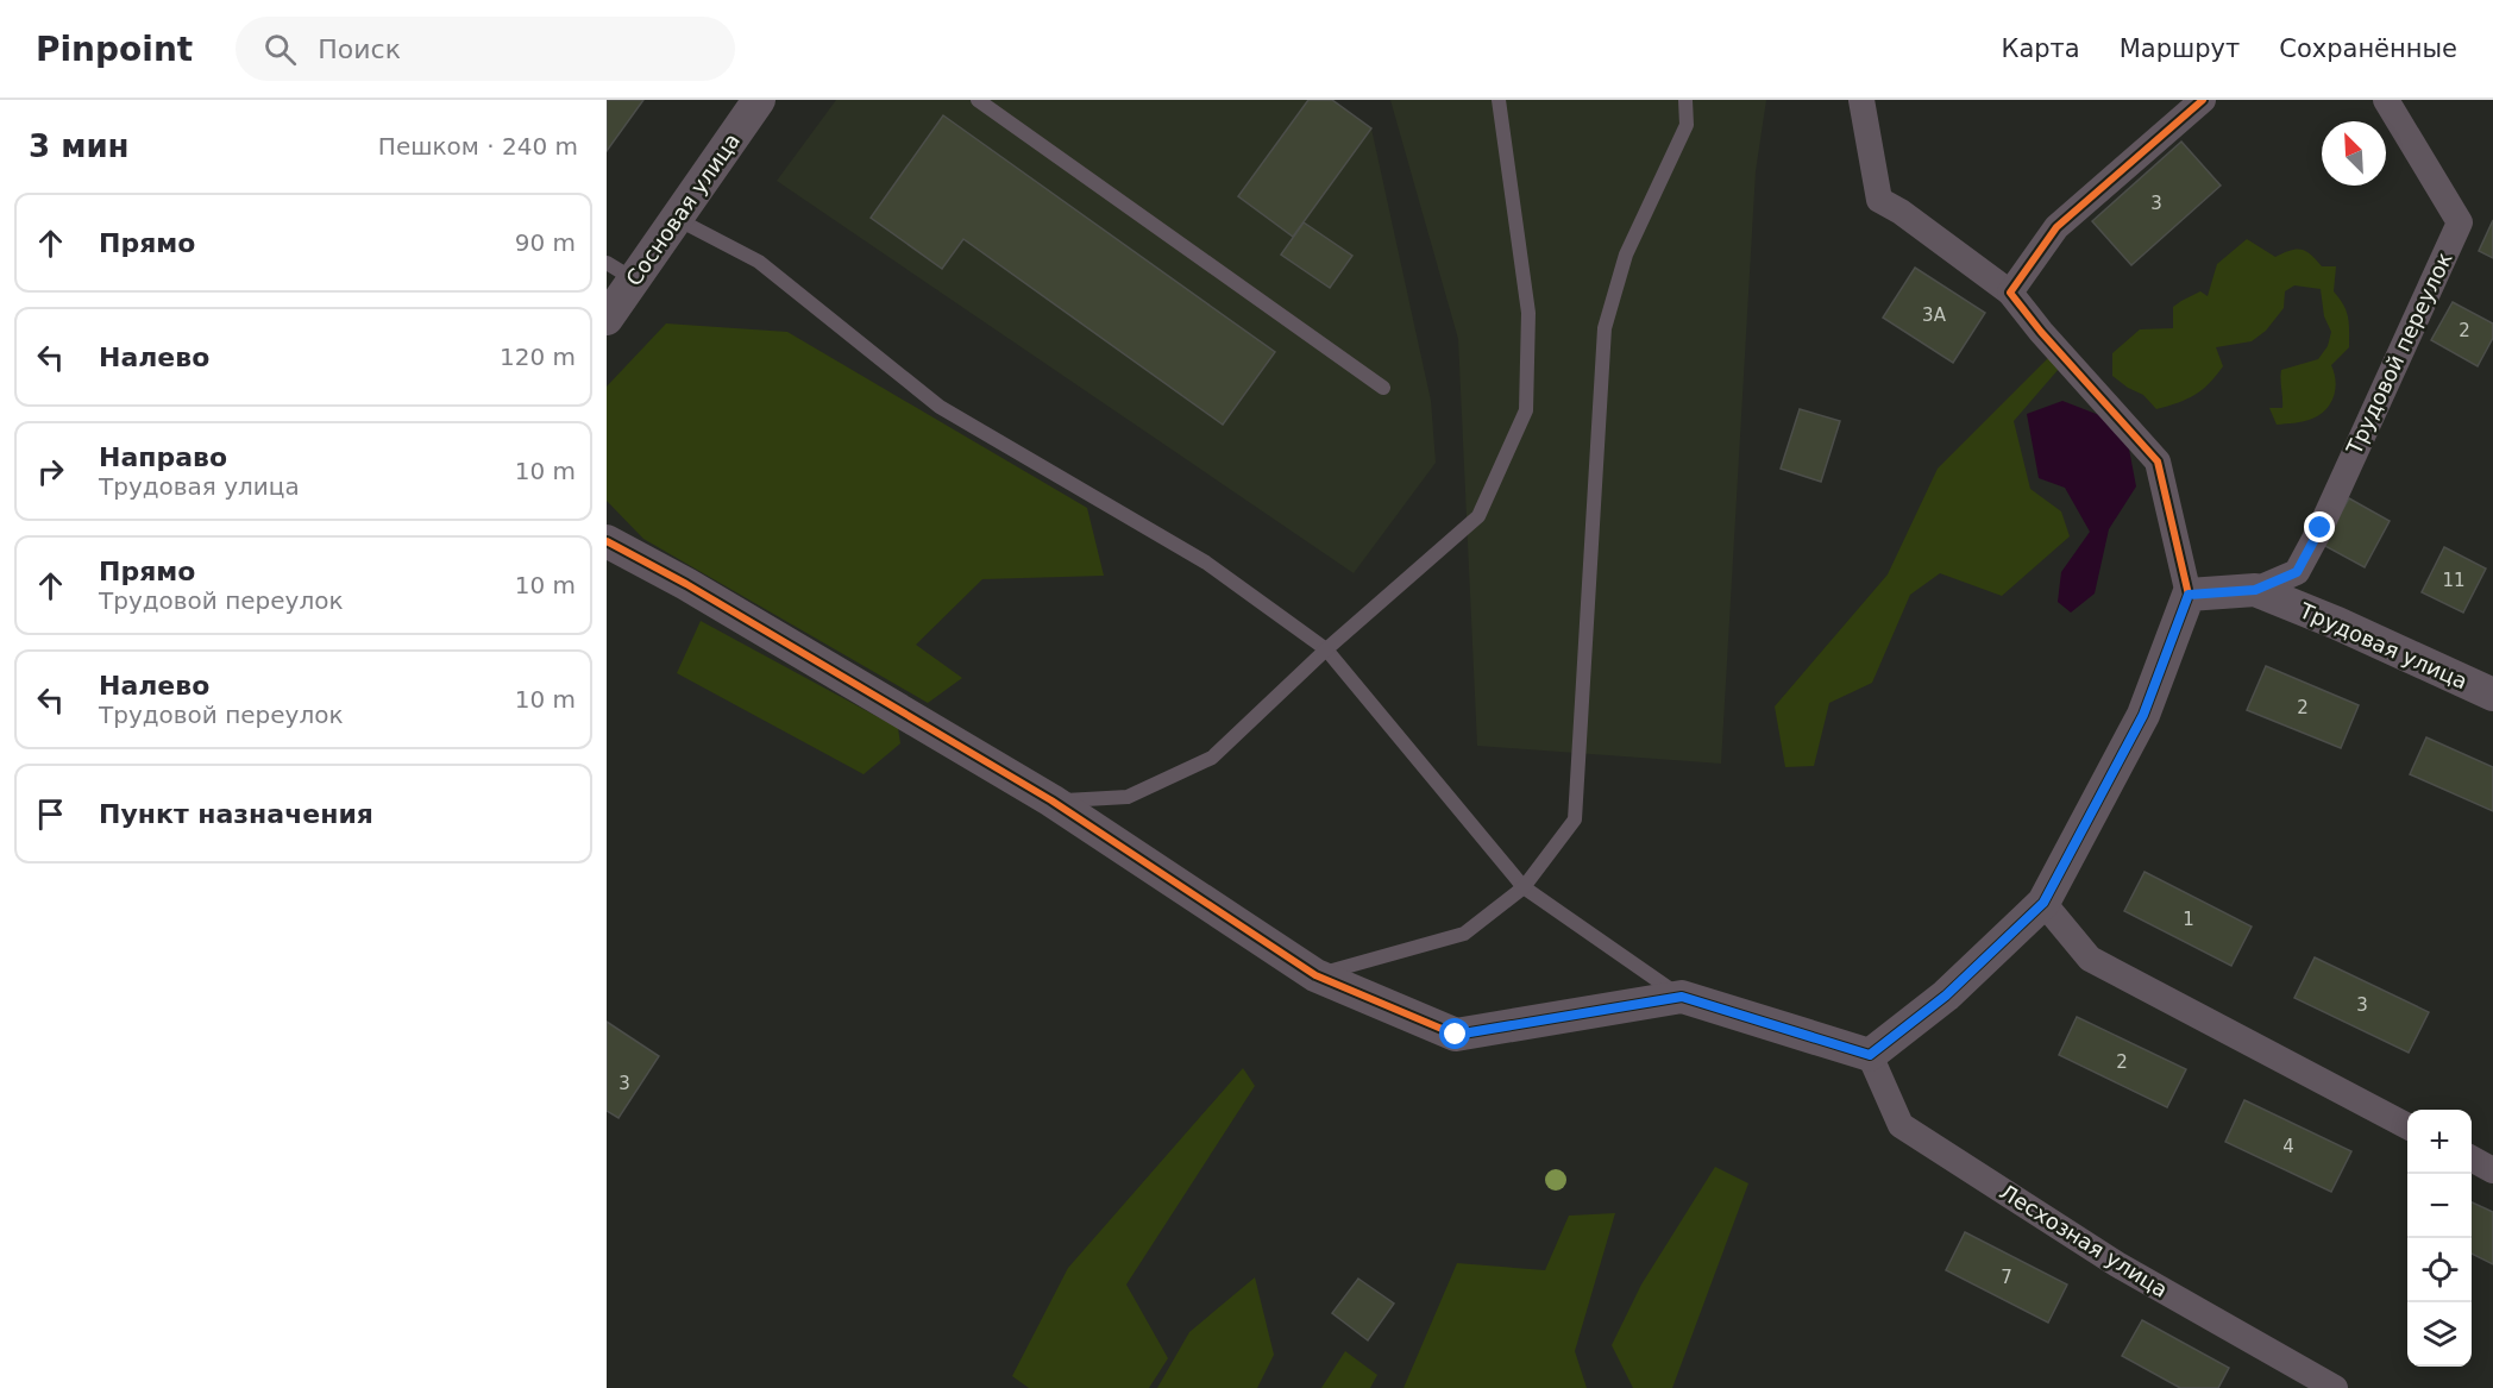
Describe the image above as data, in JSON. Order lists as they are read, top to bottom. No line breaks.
{"streets":{"street":["Сосновая улица","Трудовой переулок","Трудовая улица","Лесхозная улица"]},"crossings":[["Трудовой переулок","Трудовая улица"]],"house_numbers":["3","3А","2","11","2","1","3","2","3","4","7"],"north":"top left","page":{"header":"Pinpoint","search":"Поиск","nav":["Карта","Маршрут","Сохранённые"],"heading":["3 мин","Пешком · 240 m"],"list":[["Прямо","90 m"],["Налево","120 m"],["Направо","Трудовая улица","10 m"],["Прямо","Трудовой переулок","10 m"],["Налево","Трудовой переулок","10 m"],"Пункт назначения"],"map_buttons":["+","−"]}}
